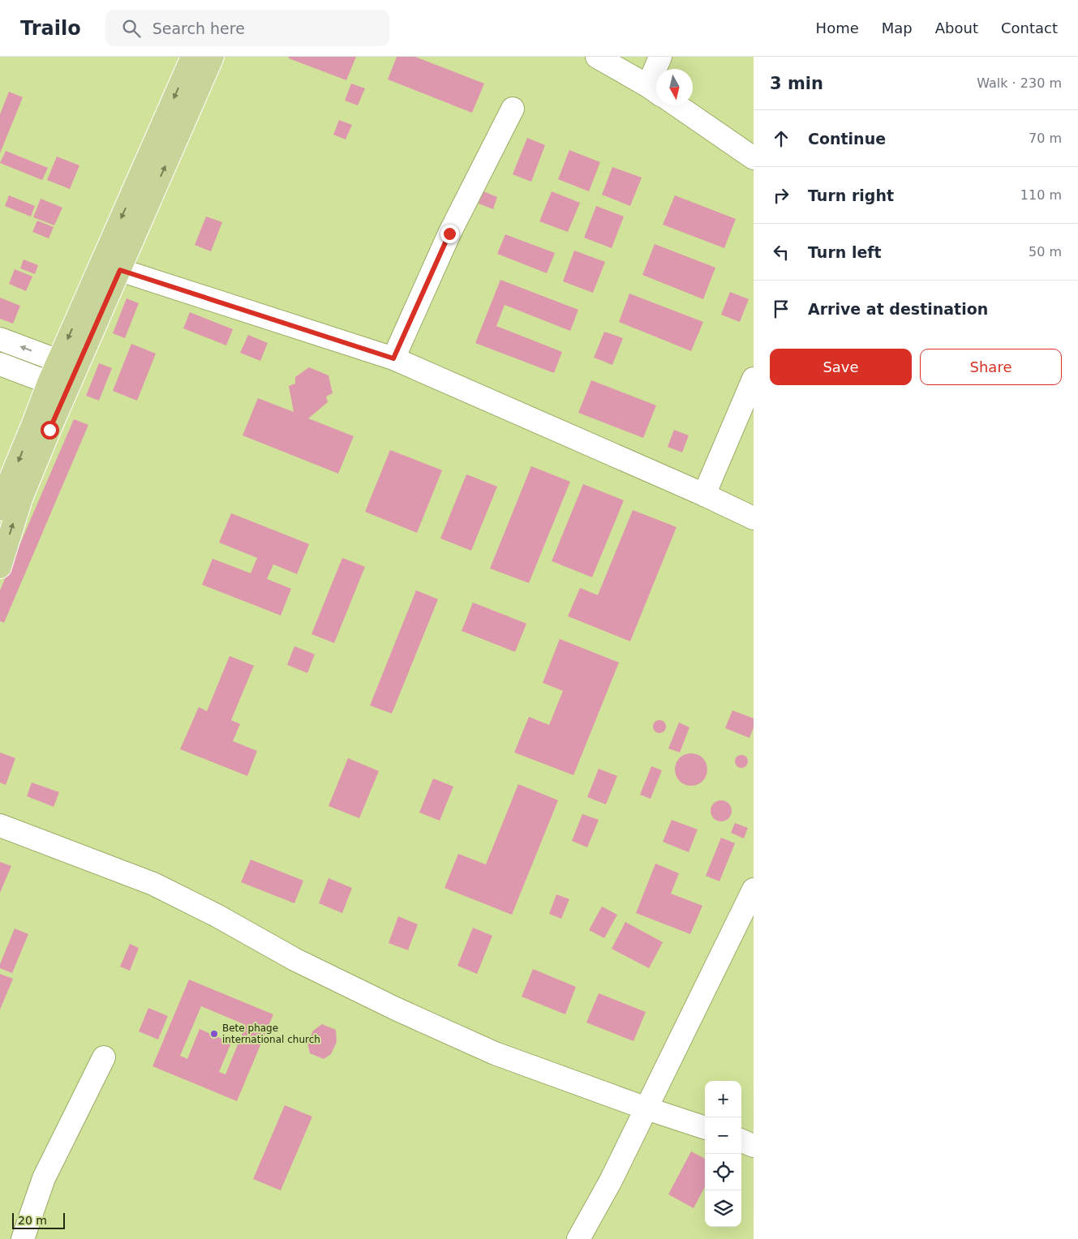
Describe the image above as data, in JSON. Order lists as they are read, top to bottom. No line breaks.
{"places":["Bete phage international church"],"scale_bar":"20 m","north":"bottom","page":{"header":"Trailo","search":"Search here","nav":["Home","Map","About","Contact"],"heading":["3 min","Walk · 230 m"],"list":[["Continue","70 m"],["Turn right","110 m"],["Turn left","50 m"],"Arrive at destination"],"buttons":["Save","Share"],"map_buttons":["+","−"],"scale":"20 m"}}
